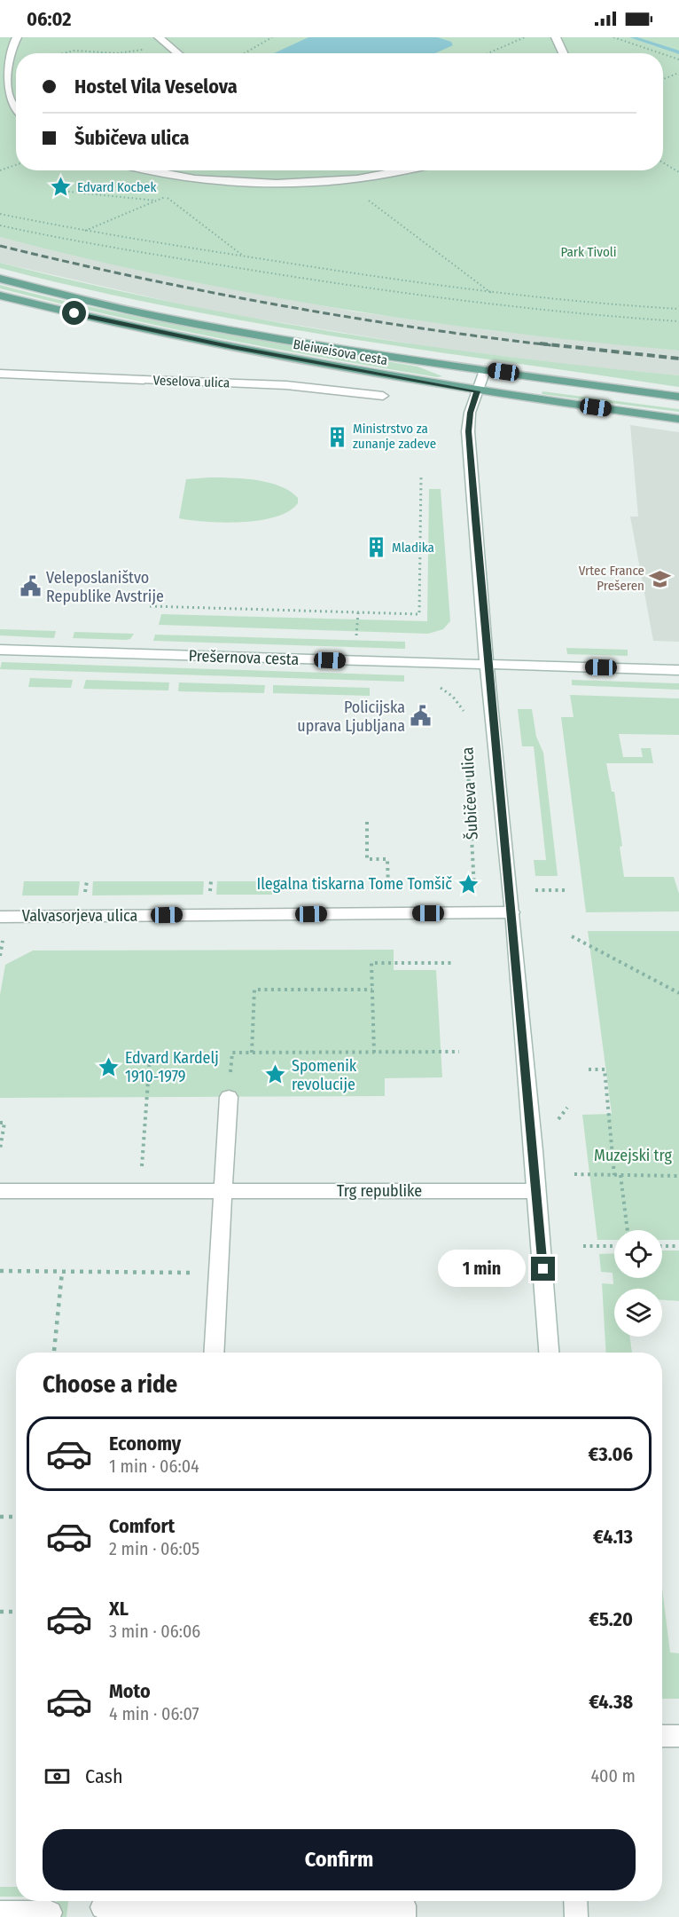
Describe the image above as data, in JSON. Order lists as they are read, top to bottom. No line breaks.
{"streets":{"main road":["Bleiweisova cesta"],"street":["Veselova ulica","Prešernova cesta","Šubičeva ulica","Valvasorjeva ulica","Trg republike"]},"crossings":[["Bleiweisova cesta","Šubičeva ulica"],["Prešernova cesta","Šubičeva ulica"],["Šubičeva ulica","Valvasorjeva ulica"],["Šubičeva ulica","Trg republike"]],"parks":["Park Tivoli","Muzejski trg"],"places":{"place":["Edvard Kocbek","Ilegalna tiskarna Tome Tomšič","Edvard Kardelj 1910-1979","Spomenik revolucije"],"building":["Ministrstvo za zunanje zadeve","Mladika"],"school or university":["Vrtec France Prešeren"],"public building":["Veleposlaništvo Republike Avstrije","Policijska uprava Ljubljana"]},"page":{"status":"06:02","banner":["Hostel Vila Veselova","Šubičeva ulica"],"bubble":"1 min","heading":"Choose a ride","list":[{"name":"Economy","note":"1 min · 06:04","value":"€3.06"},{"name":"Comfort","note":"2 min · 06:05","value":"€4.13"},{"name":"XL","note":"3 min · 06:06","value":"€5.20"},{"name":"Moto","note":"4 min · 06:07","value":"€4.38"}],"pay":["Cash","400 m"],"buttons":"Confirm"}}
